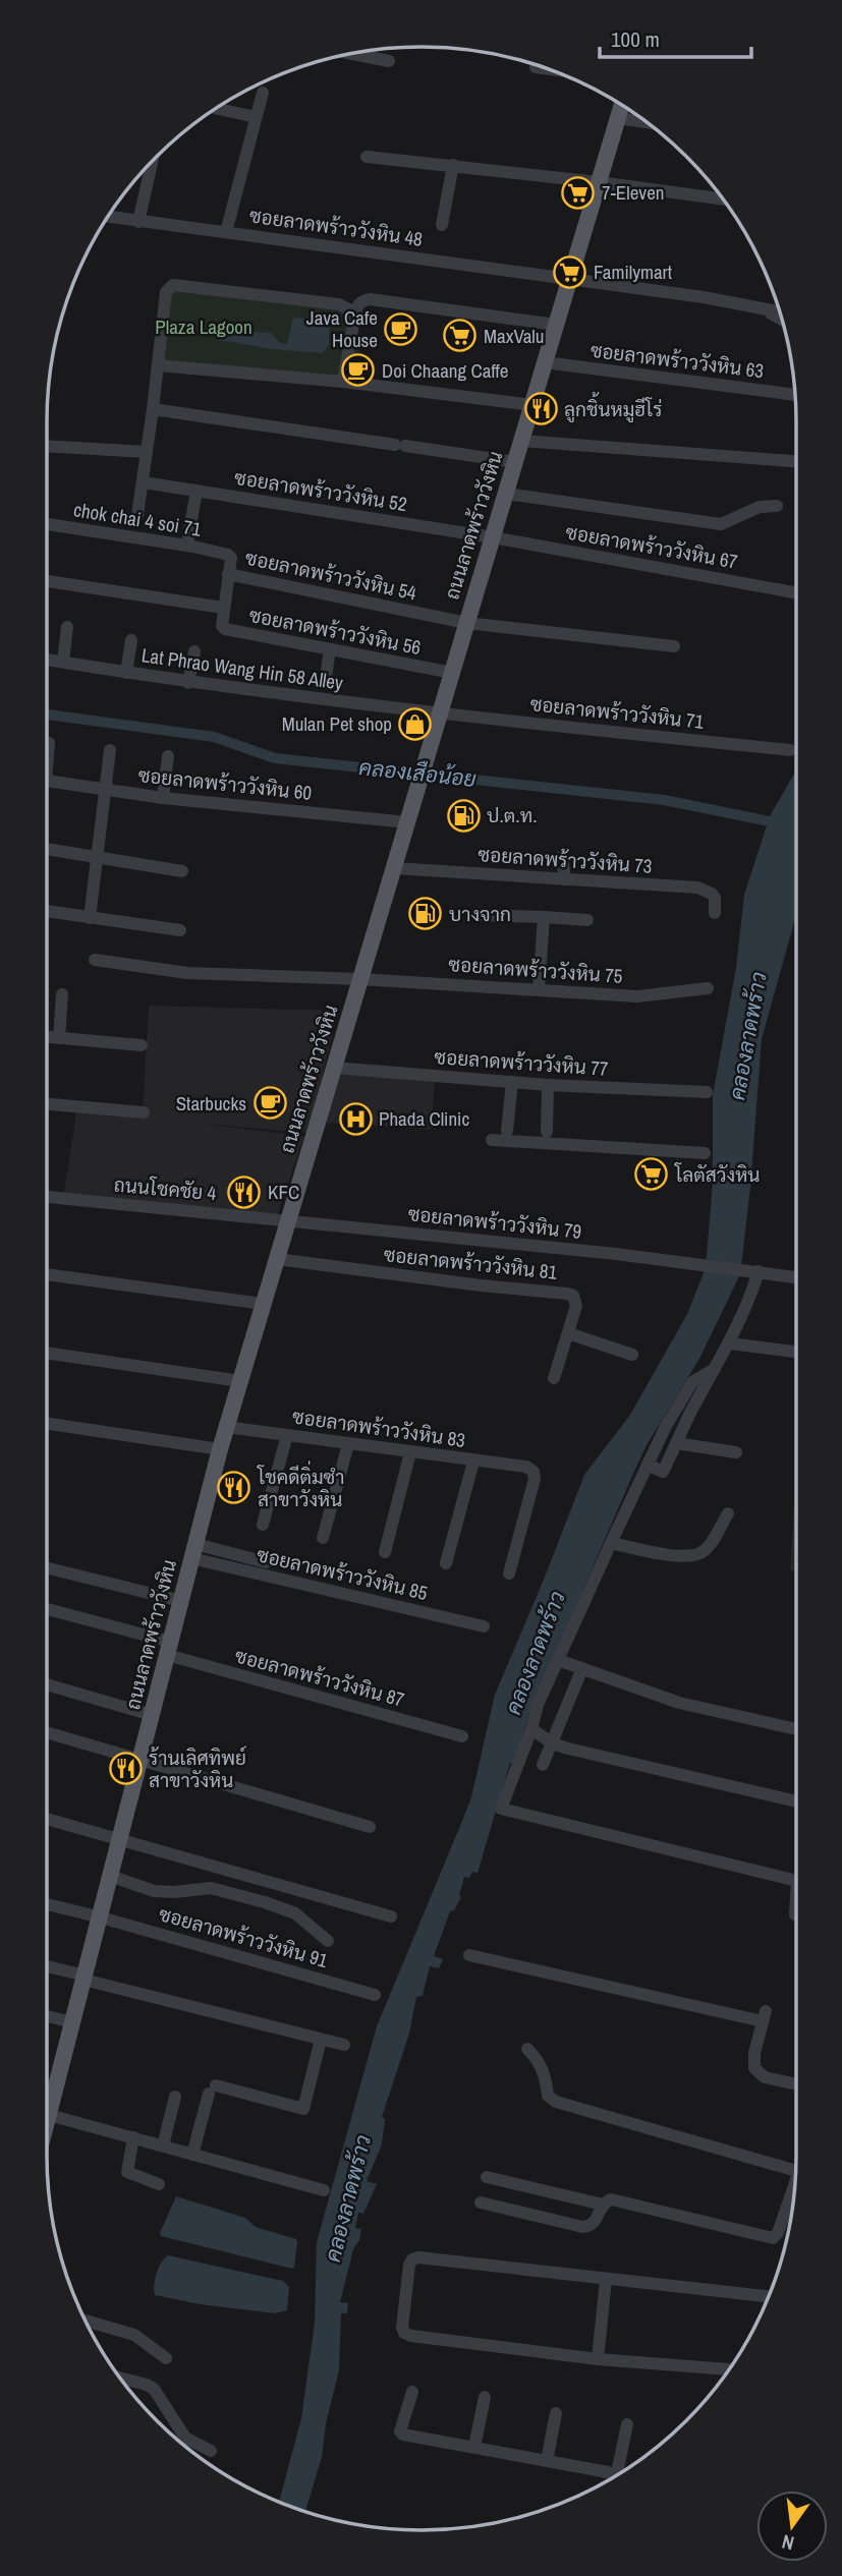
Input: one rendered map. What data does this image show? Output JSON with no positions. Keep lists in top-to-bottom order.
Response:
{
  "streets": {
    "main road": ["ถนนลาดพร้าววังหิน"],
    "street": [
      "ซอยลาดพร้าววังหิน 48",
      "ซอยลาดพร้าววังหิน 63",
      "ซอยลาดพร้าววังหิน 52",
      "chok chai 4 soi 71",
      "ซอยลาดพร้าววังหิน 67",
      "ซอยลาดพร้าววังหิน 54",
      "ซอยลาดพร้าววังหิน 56",
      "Lat Phrao Wang Hin 58 Alley",
      "ซอยลาดพร้าววังหิน 71",
      "ซอยลาดพร้าววังหิน 60",
      "ซอยลาดพร้าววังหิน 73",
      "ซอยลาดพร้าววังหิน 75",
      "ซอยลาดพร้าววังหิน 77",
      "ถนนโชคชัย 4",
      "ซอยลาดพร้าววังหิน 79",
      "ซอยลาดพร้าววังหิน 81",
      "ซอยลาดพร้าววังหิน 83",
      "ซอยลาดพร้าววังหิน 85",
      "ซอยลาดพร้าววังหิน 87",
      "ซอยลาดพร้าววังหิน 91"
    ]
  },
  "crossings": [
    ["ซอยลาดพร้าววังหิน 48", "ถนนลาดพร้าววังหิน"],
    ["ซอยลาดพร้าววังหิน 63", "ถนนลาดพร้าววังหิน"],
    ["ซอยลาดพร้าววังหิน 52", "ถนนลาดพร้าววังหิน"],
    ["ซอยลาดพร้าววังหิน 52", "ซอยลาดพร้าววังหิน 67"],
    ["chok chai 4 soi 71", "ซอยลาดพร้าววังหิน 56"],
    ["ถนนลาดพร้าววังหิน", "ซอยลาดพร้าววังหิน 67"],
    ["ถนนลาดพร้าววังหิน", "ซอยลาดพร้าววังหิน 54"],
    ["ถนนลาดพร้าววังหิน", "ซอยลาดพร้าววังหิน 56"],
    ["ถนนลาดพร้าววังหิน", "Lat Phrao Wang Hin 58 Alley"],
    ["ถนนลาดพร้าววังหิน", "ซอยลาดพร้าววังหิน 71"],
    ["ถนนลาดพร้าววังหิน", "ซอยลาดพร้าววังหิน 60"],
    ["ถนนลาดพร้าววังหิน", "ซอยลาดพร้าววังหิน 73"],
    ["ถนนลาดพร้าววังหิน", "ซอยลาดพร้าววังหิน 75"],
    ["ถนนลาดพร้าววังหิน", "ซอยลาดพร้าววังหิน 77"],
    ["ถนนลาดพร้าววังหิน", "ถนนโชคชัย 4"],
    ["ถนนลาดพร้าววังหิน", "ซอยลาดพร้าววังหิน 79"],
    ["ถนนลาดพร้าววังหิน", "ซอยลาดพร้าววังหิน 81"],
    ["ถนนลาดพร้าววังหิน", "ซอยลาดพร้าววังหิน 83"],
    ["ถนนลาดพร้าววังหิน", "ซอยลาดพร้าววังหิน 85"],
    ["ถนนลาดพร้าววังหิน", "ซอยลาดพร้าววังหิน 87"],
    ["ถนนลาดพร้าววังหิน", "ซอยลาดพร้าววังหิน 91"],
    ["ซอยลาดพร้าววังหิน 54", "ซอยลาดพร้าววังหิน 56"],
    ["Lat Phrao Wang Hin 58 Alley", "ซอยลาดพร้าววังหิน 71"],
    ["ถนนโชคชัย 4", "ซอยลาดพร้าววังหิน 79"]
  ],
  "water": ["คลองเสือน้อย", "คลองลาดพร้าว"],
  "parks": ["Plaza Lagoon"],
  "places": {
    "supermarket": [
      "7-Eleven",
      "Familymart",
      "MaxValu",
      "โลตัสวังหิน"
    ],
    "cafe": ["Java Cafe House", "Doi Chaang Caffe", "Starbucks"],
    "restaurant": [
      "ลูกชิ้นหมูฮีโร่",
      "KFC",
      "โชคดีติ่มซำ สาขาวังหิน",
      "ร้านเลิศทิพย์ สาขาวังหิน"
    ],
    "shop": ["Mulan Pet shop"],
    "fuel station": ["ป.ต.ท.", "บางจาก"],
    "hospital": ["Phada Clinic"]
  },
  "scale_bar": "100 m",
  "north": "bottom"
}
